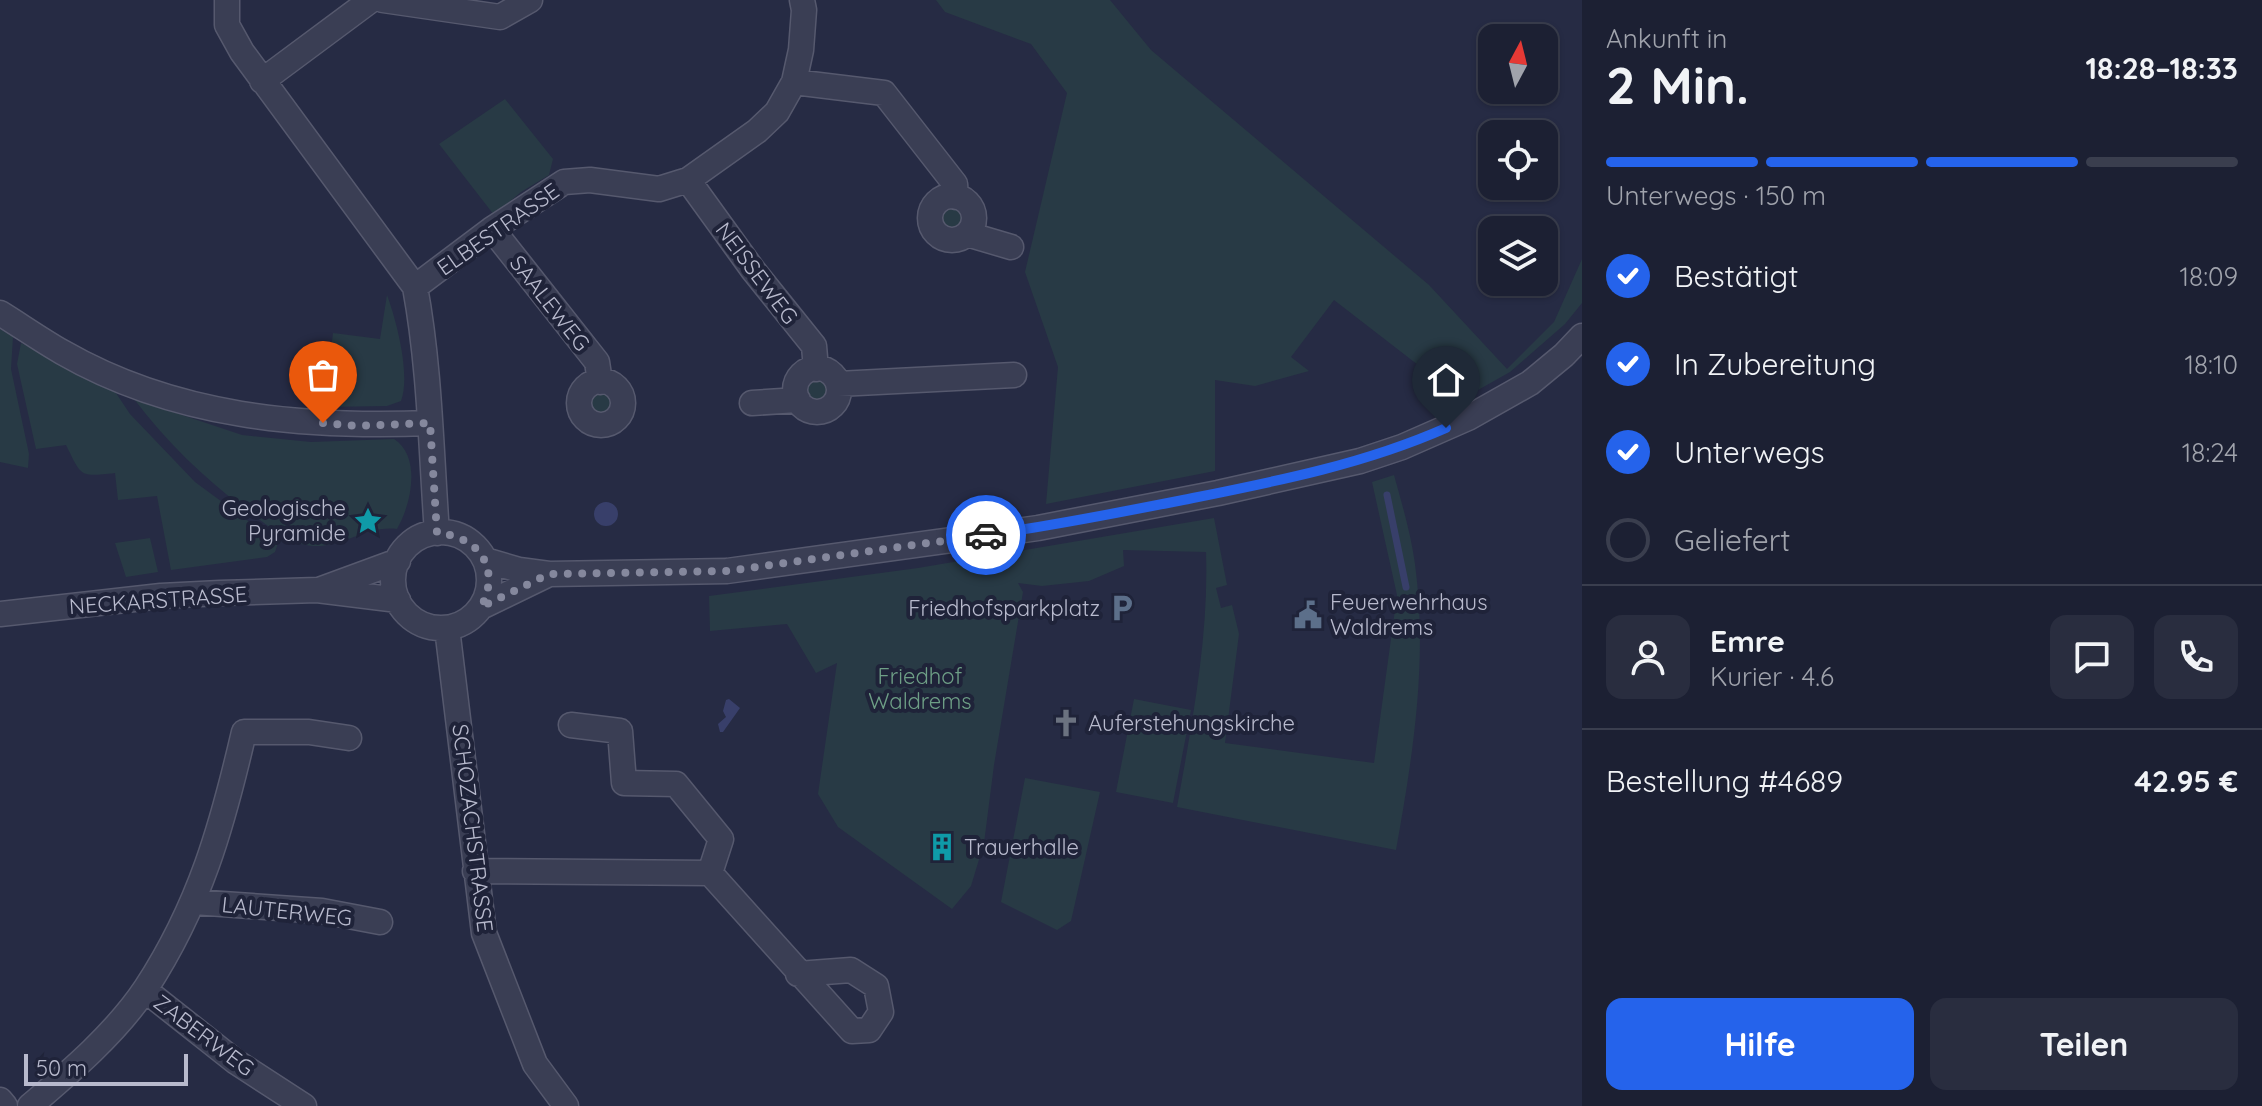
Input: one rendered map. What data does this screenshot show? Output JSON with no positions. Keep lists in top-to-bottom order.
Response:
{
  "streets": {
    "street": [
      "ELBESTRASSE",
      "NEISSEWEG",
      "SAALEWEG",
      "NECKARSTRASSE",
      "SCHOZACHSTRASSE",
      "LAUTERWEG",
      "ZABERWEG"
    ]
  },
  "crossings": [
    ["ELBESTRASSE", "NEISSEWEG"],
    ["ELBESTRASSE", "SAALEWEG"],
    ["ELBESTRASSE", "NECKARSTRASSE"],
    ["ELBESTRASSE", "SCHOZACHSTRASSE"],
    ["NECKARSTRASSE", "SCHOZACHSTRASSE"]
  ],
  "parks": ["Friedhof Waldrems"],
  "places": {
    "place": ["Geologische Pyramide"],
    "parking": ["Friedhofsparkplatz"],
    "public building": ["Feuerwehrhaus Waldrems"],
    "church": ["Auferstehungskirche"],
    "building": ["Trauerhalle"]
  },
  "scale_bar": "50 m",
  "north": "top",
  "page": {
    "heading": ["2 Min.", "Ankunft in", "18:28–18:33"],
    "panel": [
      "Emre",
      "Kurier · 4.6",
      "Bestellung #4689",
      "42.95 €"
    ],
    "bar": "Unterwegs · 150 m",
    "list": [
      ["Bestätigt", "18:09"],
      ["In Zubereitung", "18:10"],
      ["Unterwegs", "18:24"],
      "Geliefert"
    ],
    "buttons": ["Hilfe", "Teilen"],
    "scale": "50 m"
  }
}
